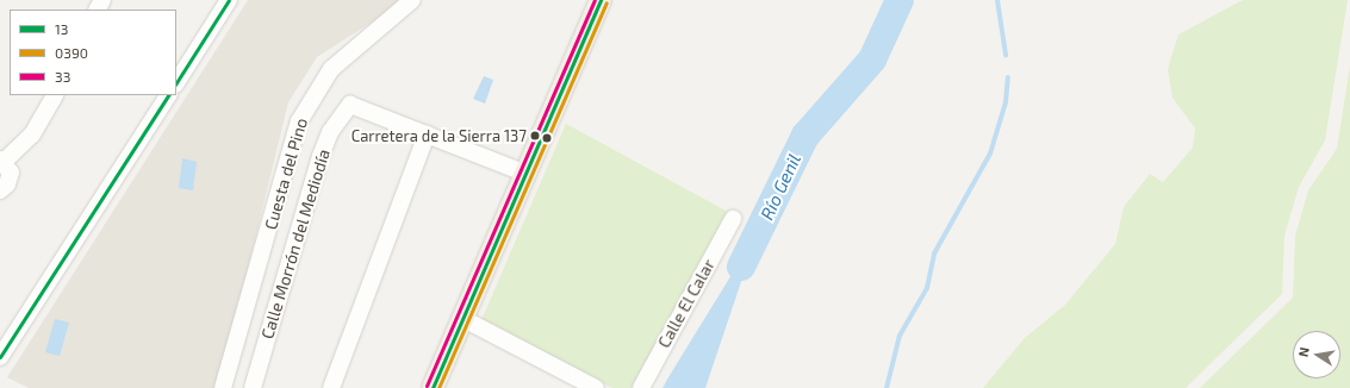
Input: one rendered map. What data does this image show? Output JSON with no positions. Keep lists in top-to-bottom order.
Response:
{
  "streets": {
    "street": ["Cuesta del Pino", "Calle Morrón del Mediodía", "Calle El Calar"]
  },
  "water": ["Río Genil"],
  "places": ["Carretera de la Sierra 137"],
  "lines": ["transit line 13", "transit line 33", "transit line 0390"],
  "legend": ["13", "0390", "33"],
  "north": "left"
}
